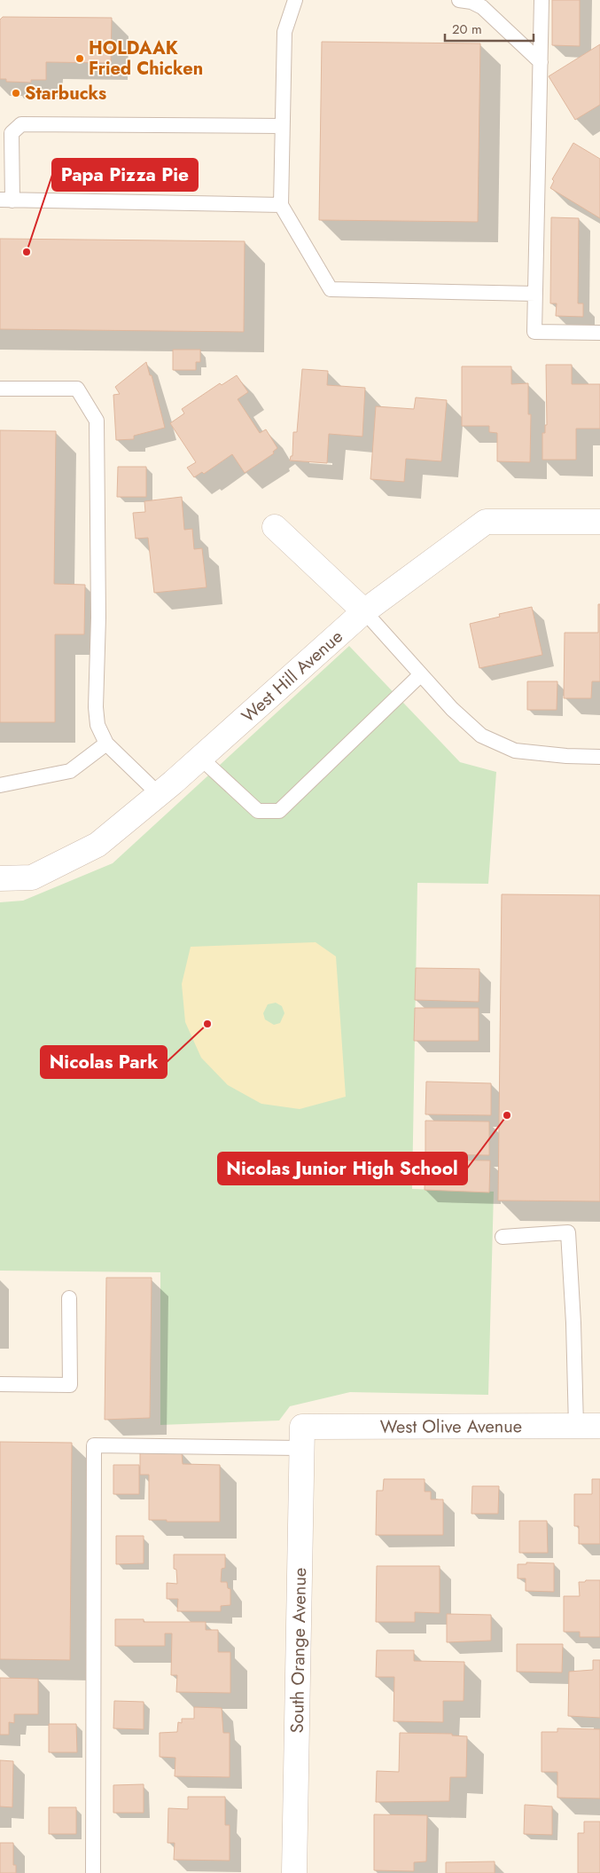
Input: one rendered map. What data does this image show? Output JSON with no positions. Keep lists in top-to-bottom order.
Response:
{
  "streets": {
    "street": ["West Hill Avenue", "West Olive Avenue", "South Orange Avenue"]
  },
  "crossings": [
    ["West Olive Avenue", "South Orange Avenue"]
  ],
  "places": [
    "HOLDAAK Fried Chicken",
    "Starbucks",
    "Papa Pizza Pie",
    "Nicolas Park",
    "Nicolas Junior High School"
  ],
  "scale_bar": "20 m"
}
